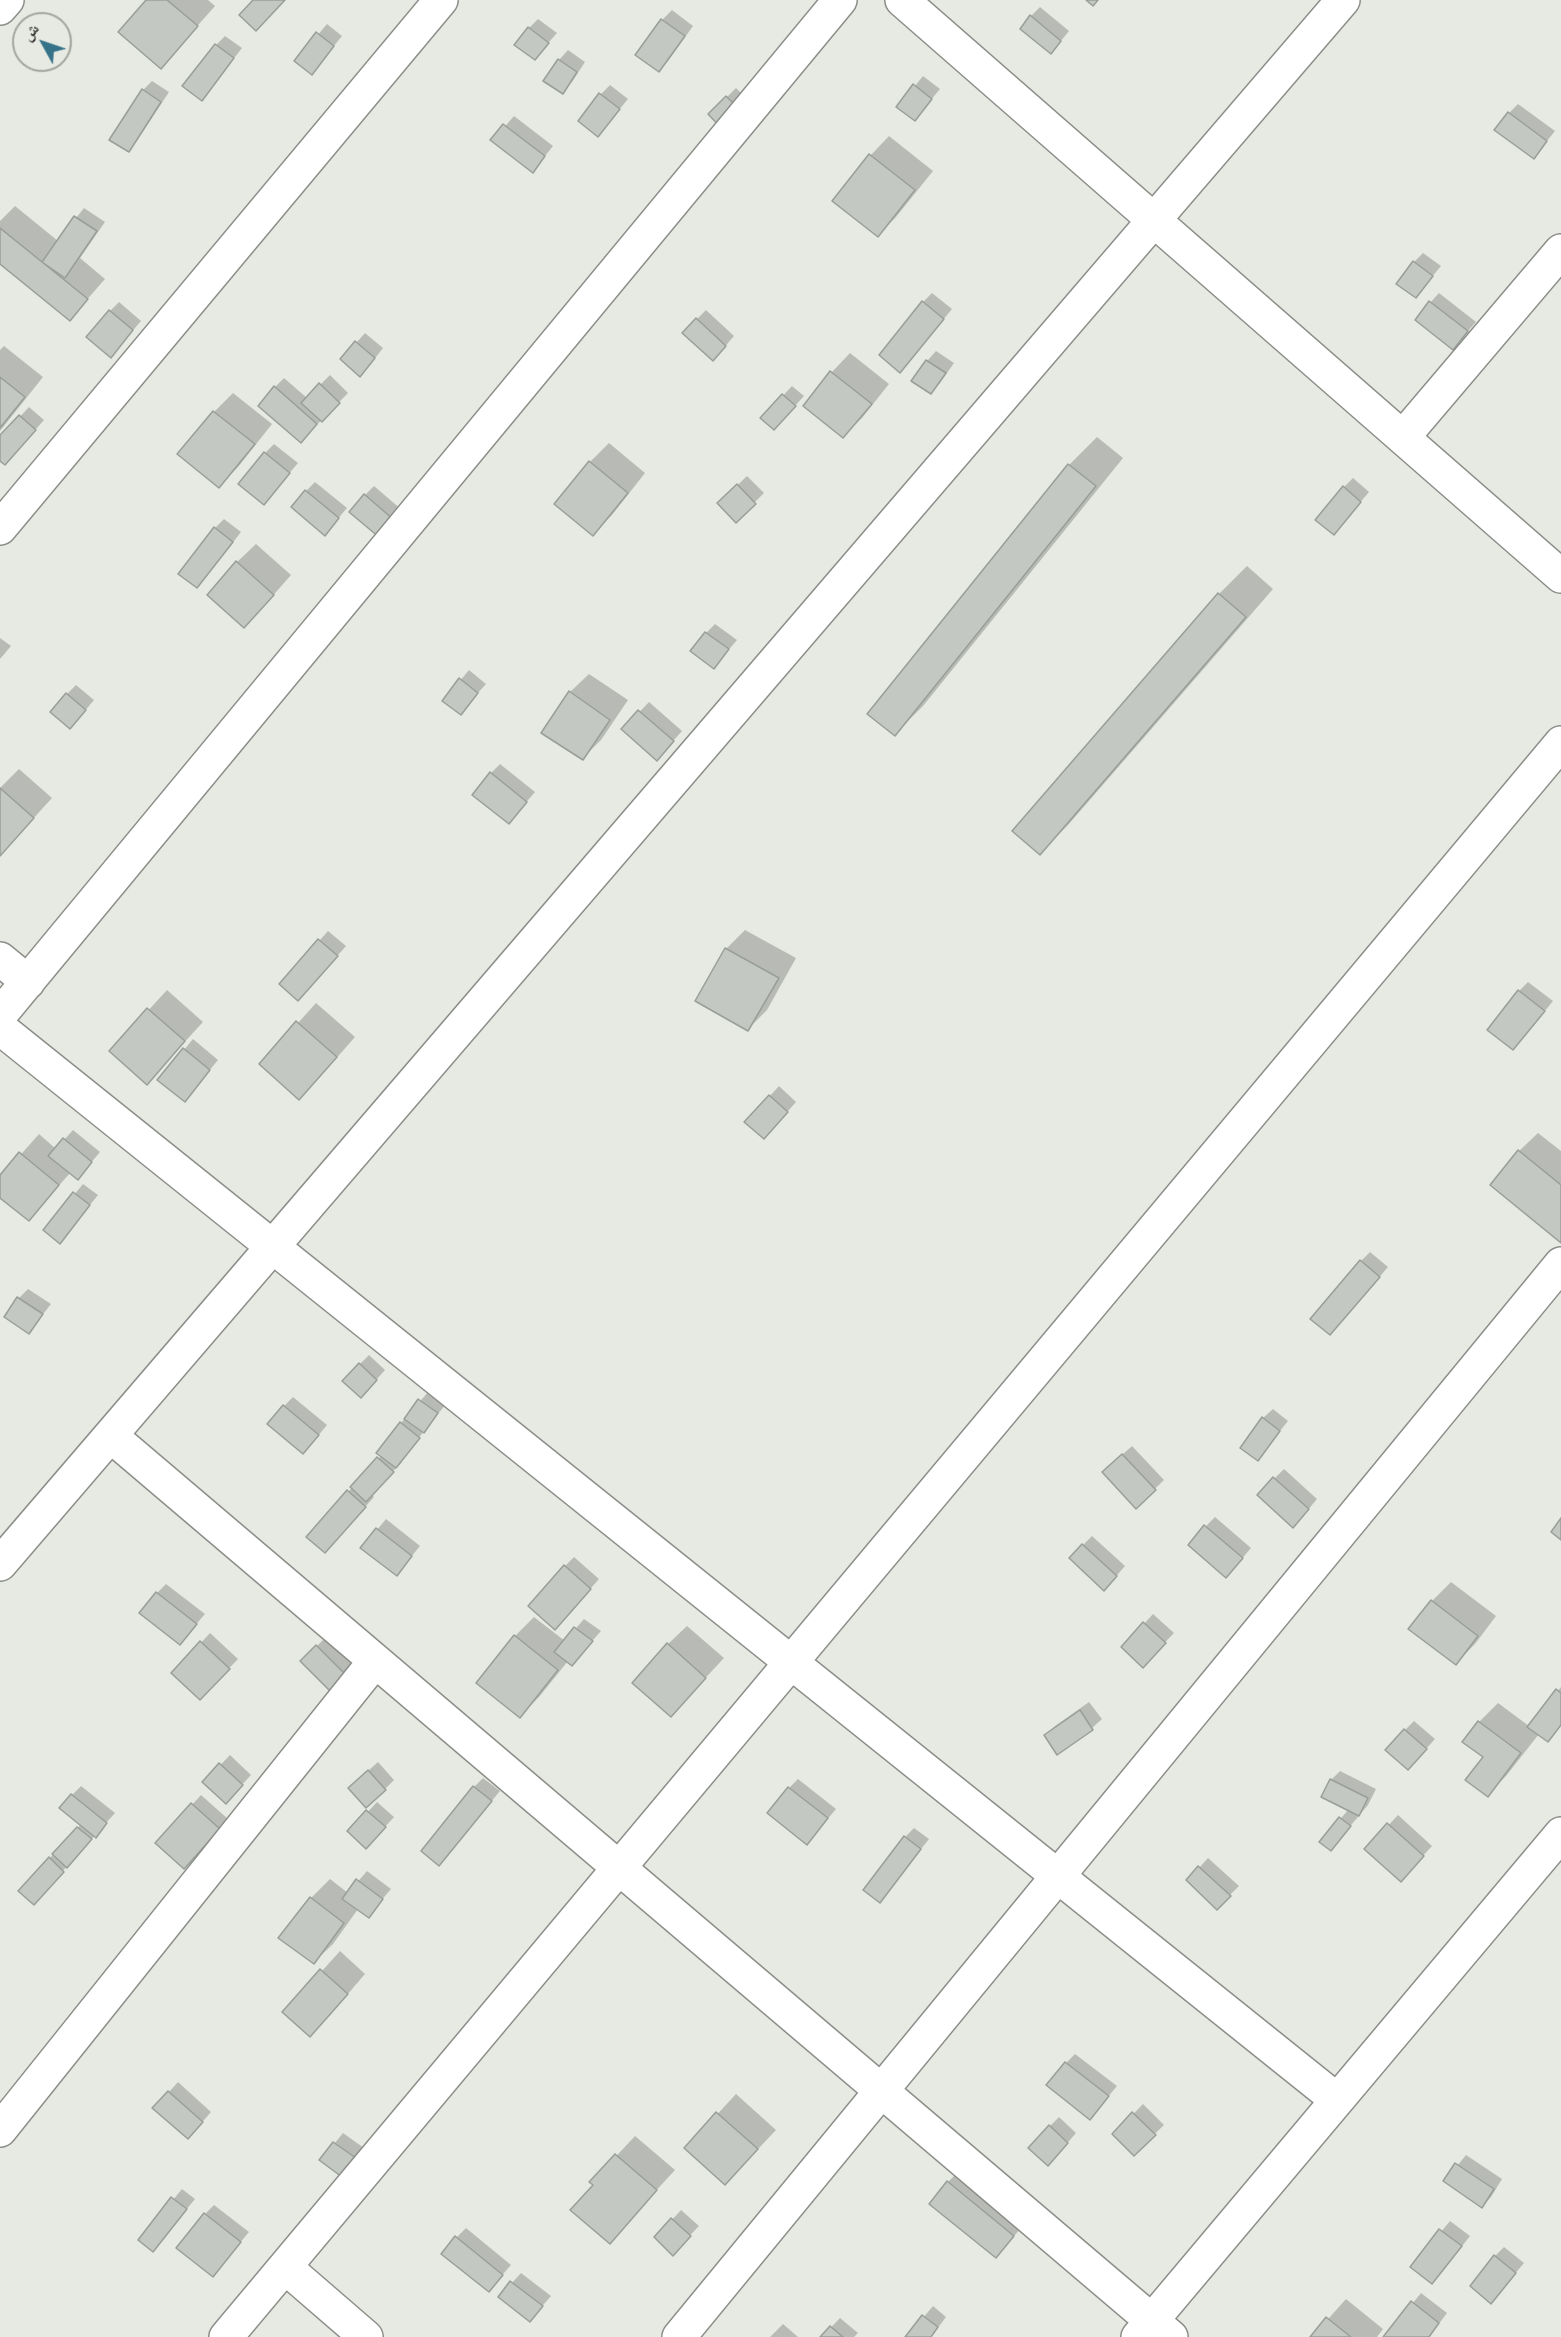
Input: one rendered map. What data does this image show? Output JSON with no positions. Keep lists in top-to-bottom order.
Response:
{
  "north": "top left"
}
